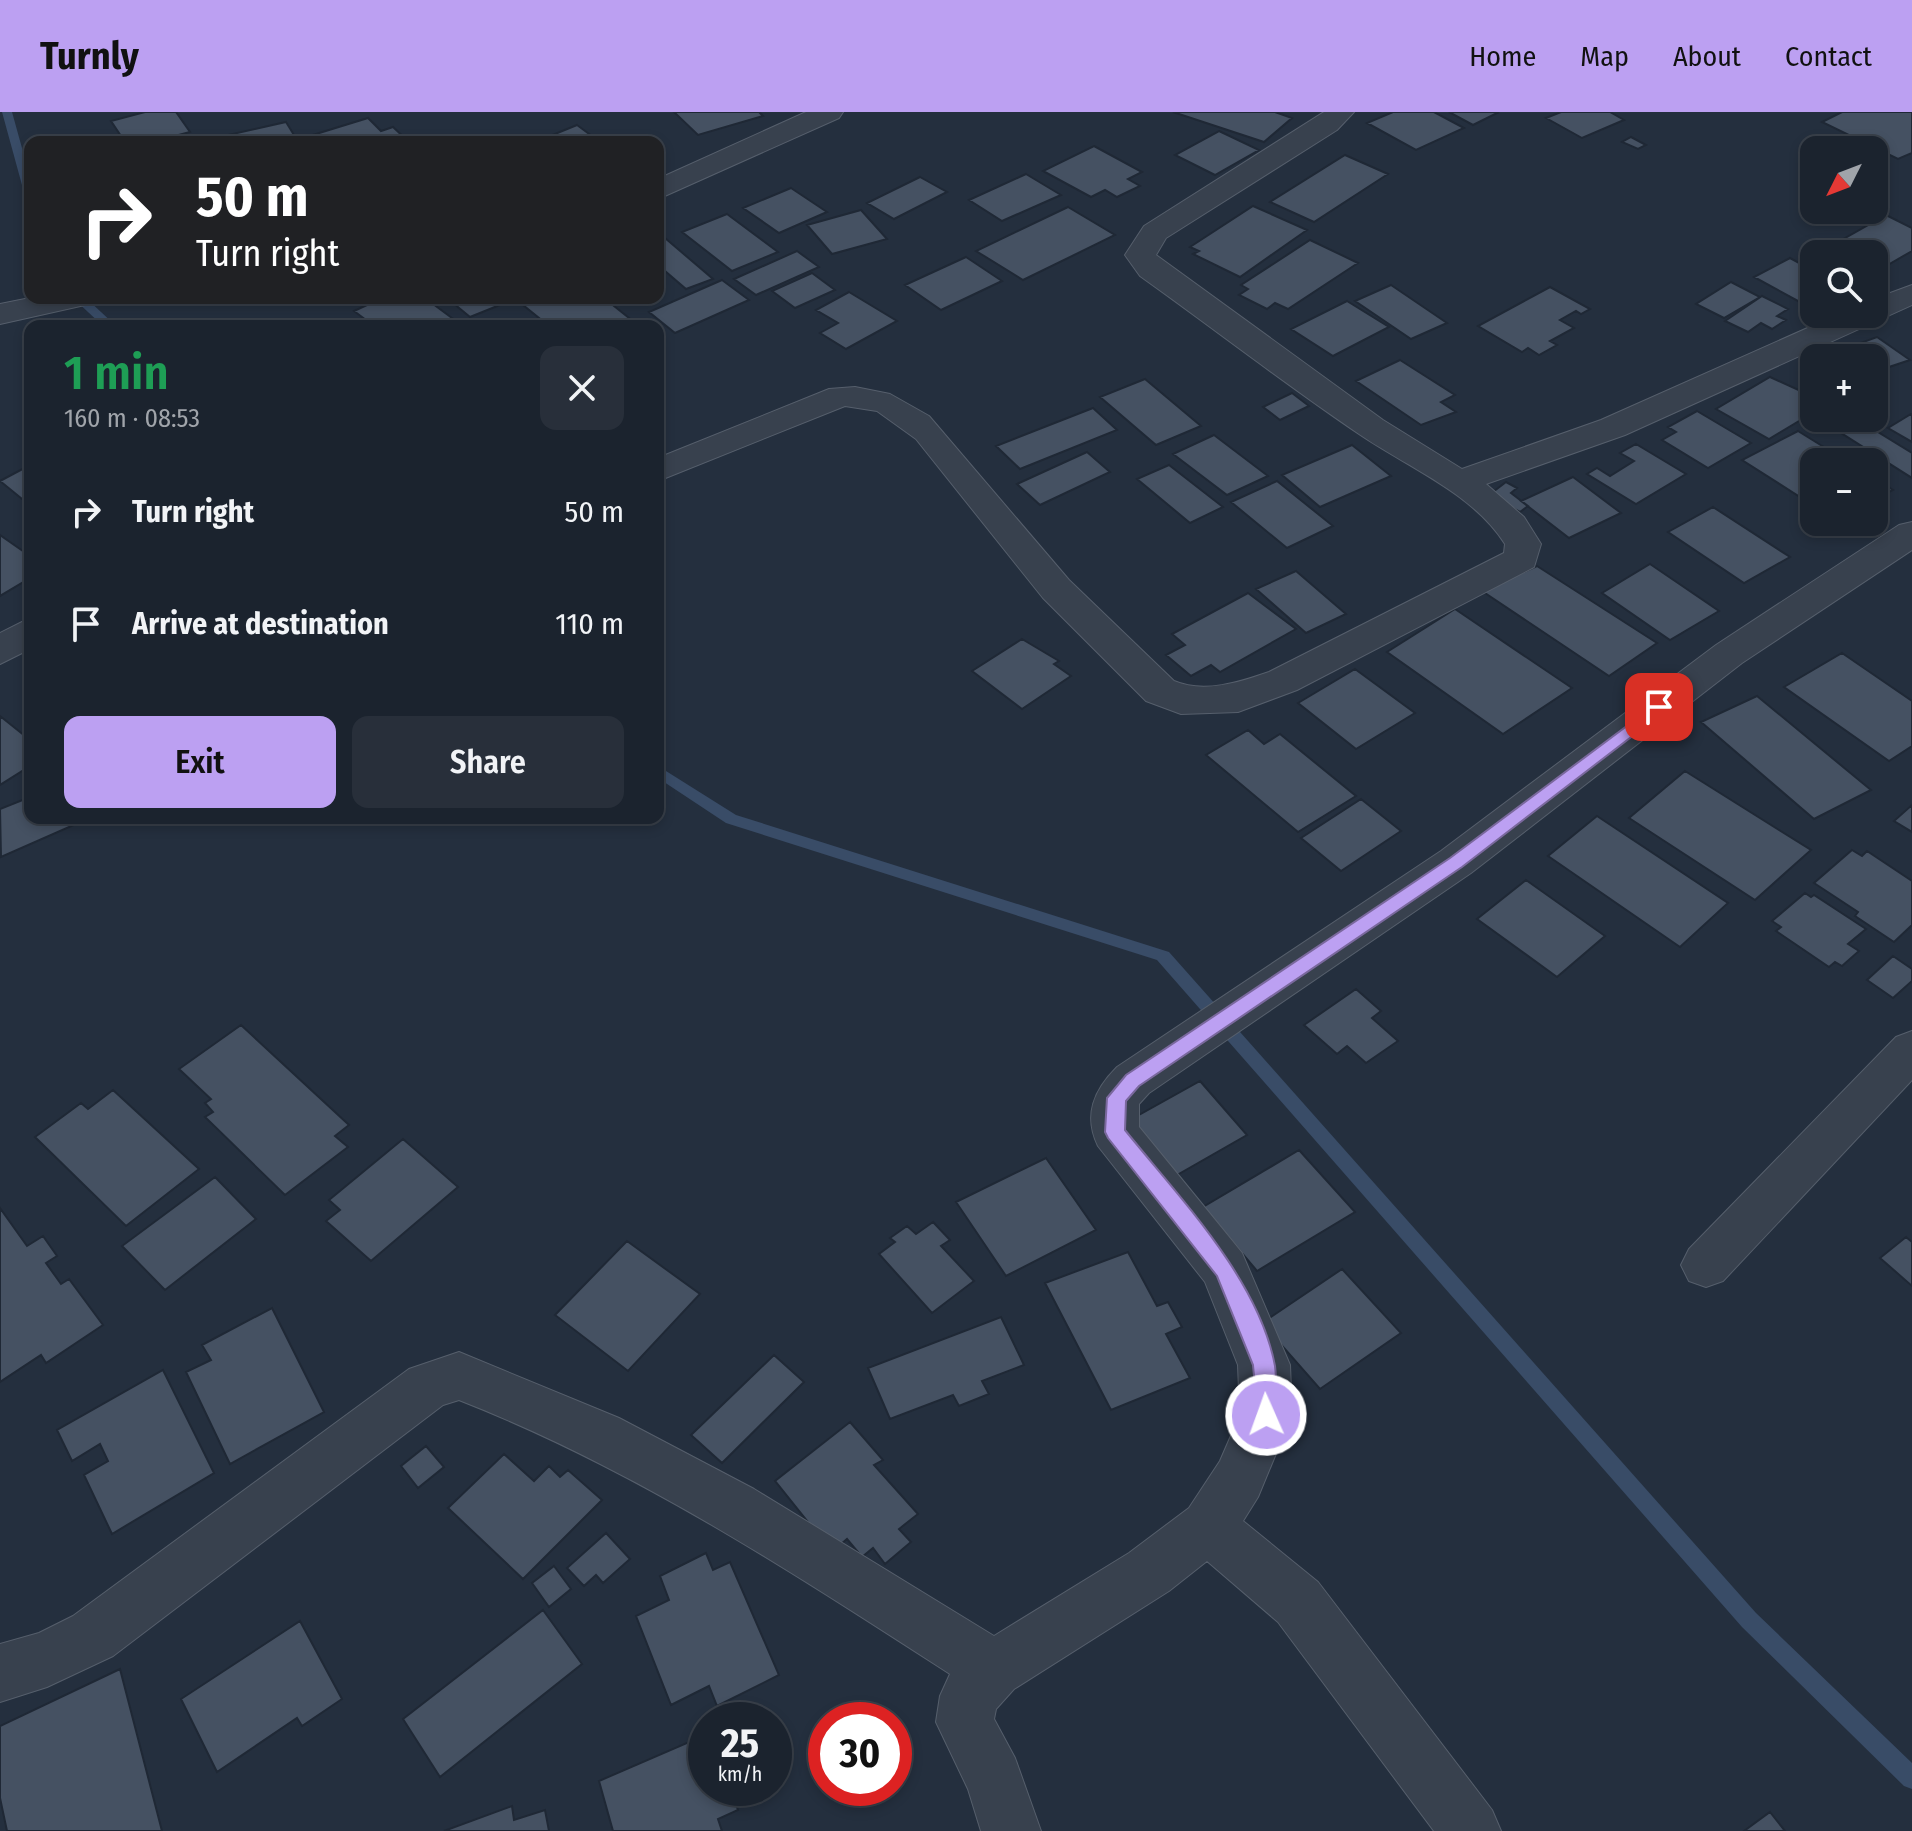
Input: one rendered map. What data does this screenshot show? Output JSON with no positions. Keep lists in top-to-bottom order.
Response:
{
  "north": "bottom left",
  "page": {
    "header": "Turnly",
    "nav": [
      "Home",
      "Map",
      "About",
      "Contact"
    ],
    "map_buttons": ["+", "−"],
    "turn": ["50 m", "Turn right"],
    "heading": ["1 min", "160 m · 08:53"],
    "list": [
      {
        "name": "Turn right",
        "value": "50 m"
      },
      {
        "name": "Arrive at destination",
        "value": "110 m"
      }
    ],
    "buttons": ["Exit", "Share"],
    "speed": "25 km/h",
    "limit": "30"
  }
}
